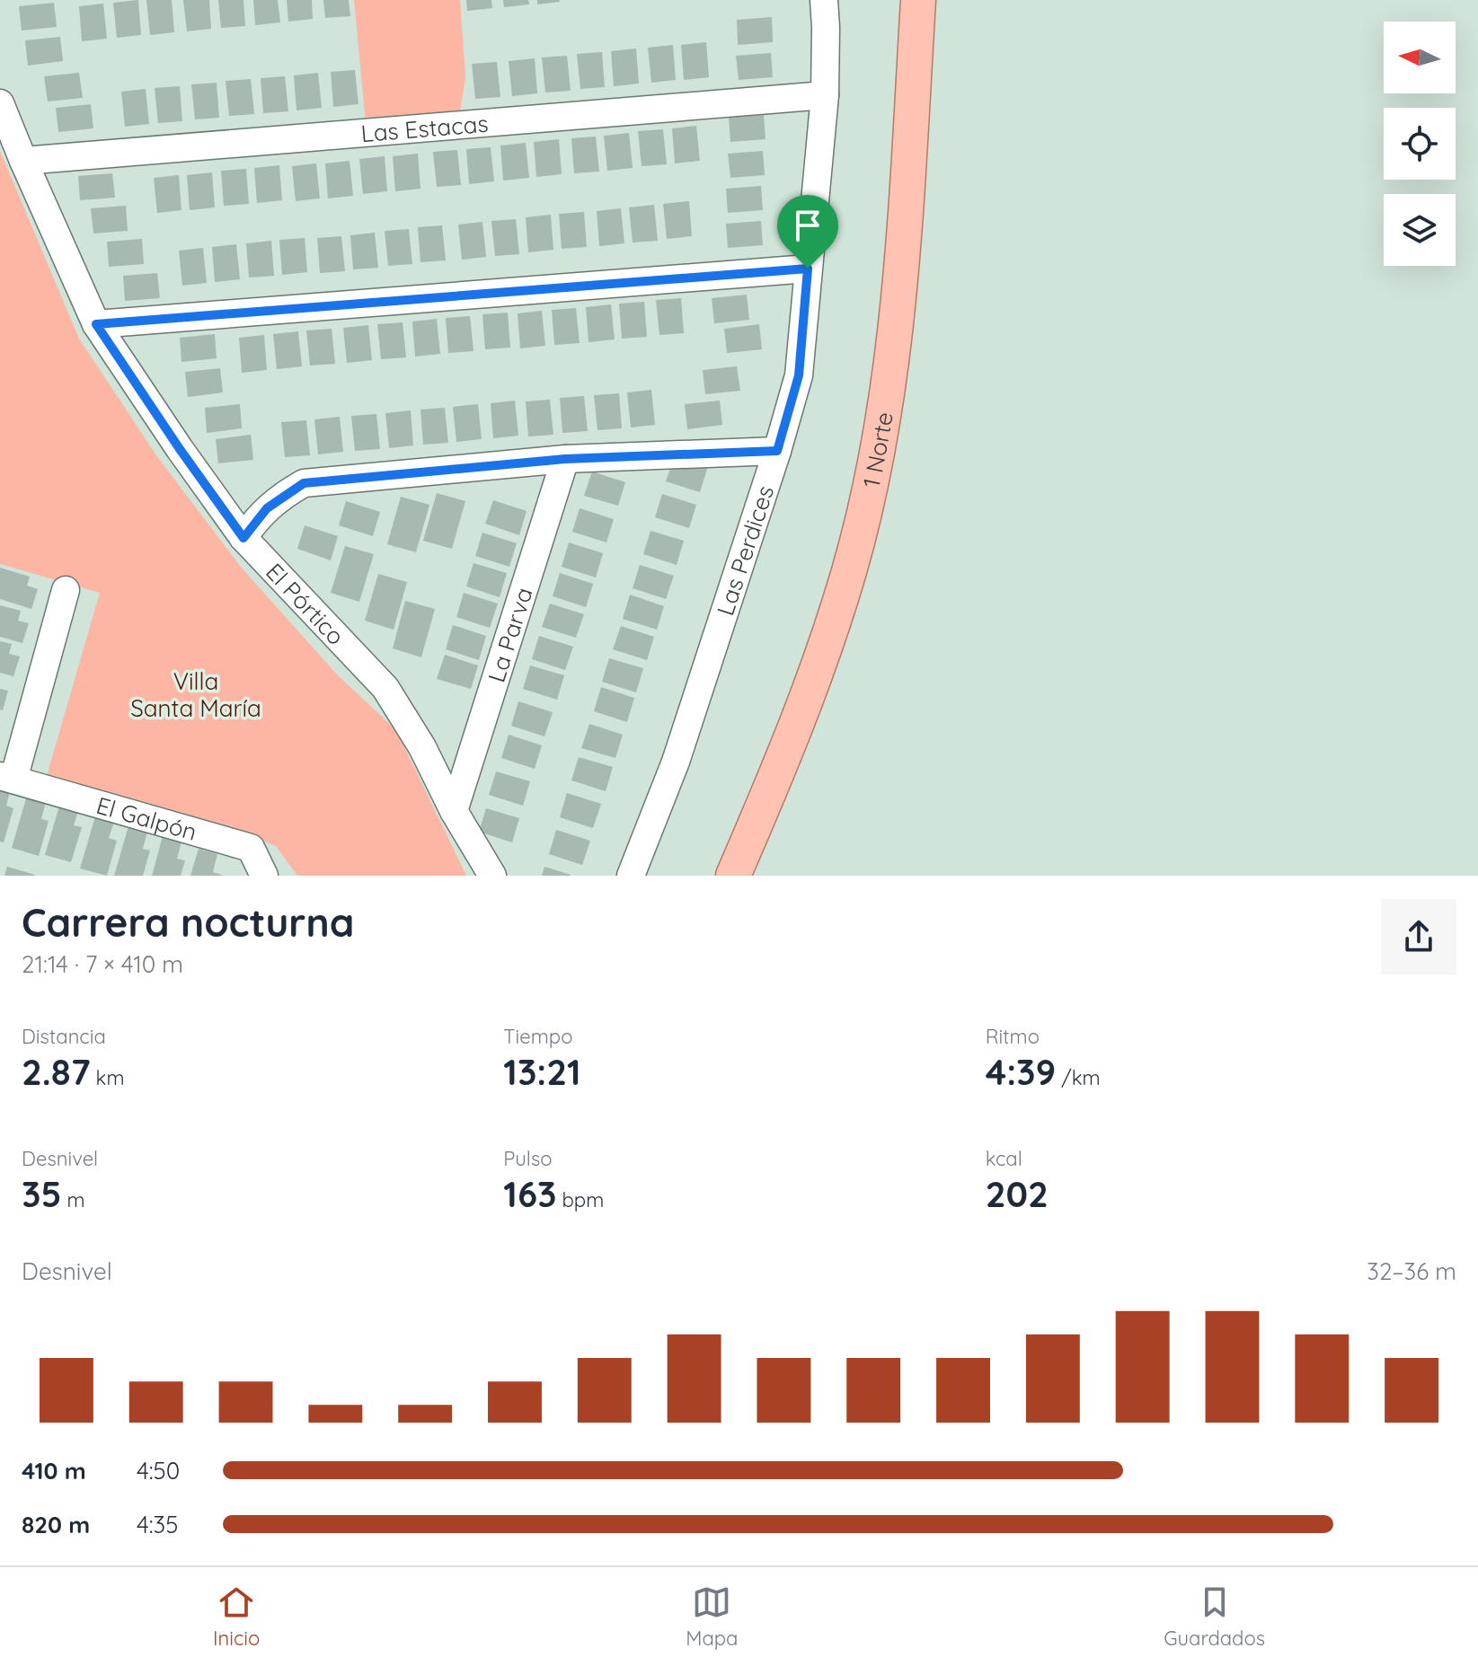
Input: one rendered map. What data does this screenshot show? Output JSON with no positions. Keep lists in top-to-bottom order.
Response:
{
  "streets": {
    "main road": ["1 Norte"],
    "street": [
      "Las Estacas",
      "Las Perdices",
      "El Pórtico",
      "La Parva",
      "El Galpón"
    ]
  },
  "crossings": [
    ["Las Estacas", "Las Perdices"],
    ["Las Estacas", "El Pórtico"],
    ["El Pórtico", "La Parva"]
  ],
  "parks": ["Villa Santa María"],
  "north": "left",
  "page": {
    "heading": ["Carrera nocturna", "21:14 · 7 × 410 m"],
    "stats": [
      ["Distancia", "2.87 km"],
      ["Tiempo", "13:21"],
      ["Ritmo", "4:39 /km"],
      ["Desnivel", "35 m"],
      ["Pulso", "163 bpm"],
      ["kcal", "202"]
    ],
    "chart": ["Desnivel", "32–36 m"],
    "list": [
      {
        "name": "410 m",
        "note": "4:50"
      },
      {
        "name": "820 m",
        "note": "4:35"
      }
    ],
    "tabs": ["Inicio", "Mapa", "Guardados"]
  }
}
